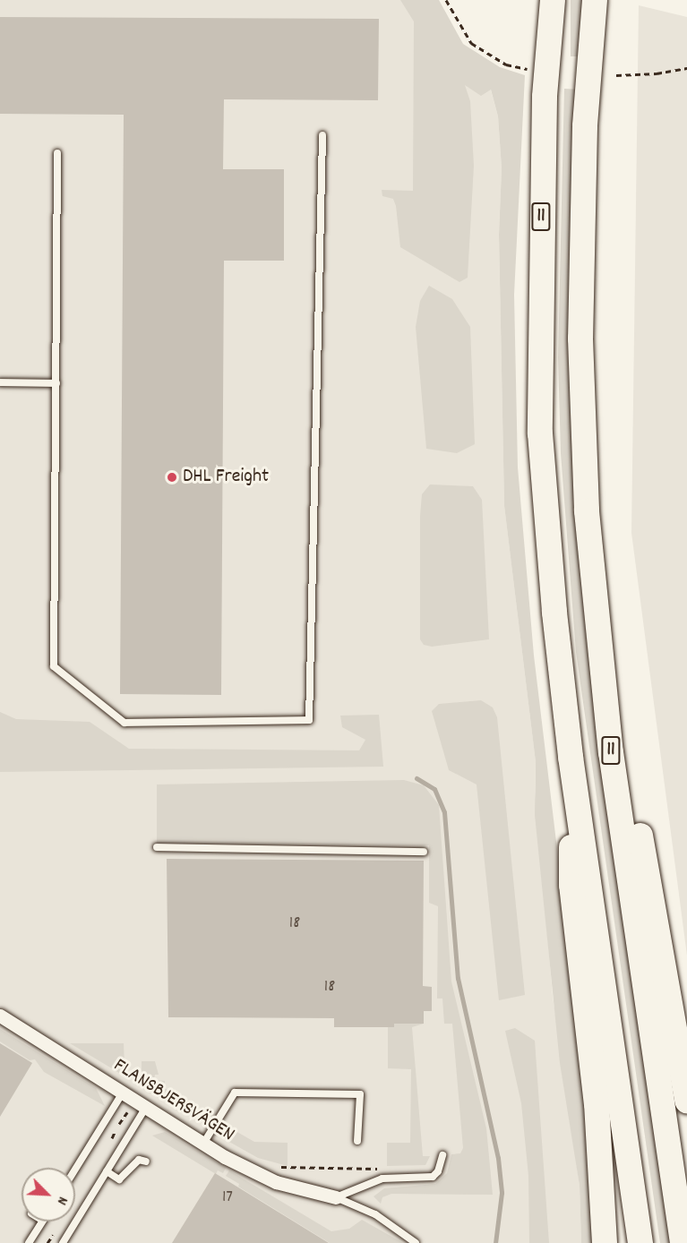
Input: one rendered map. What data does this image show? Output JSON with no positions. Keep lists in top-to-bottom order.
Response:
{
  "streets": {
    "highway": ["11"],
    "street": ["FLANSBJERSVÄGEN"]
  },
  "places": ["DHL Freight"],
  "house_numbers": ["18", "18", "17"],
  "north": "bottom right"
}
